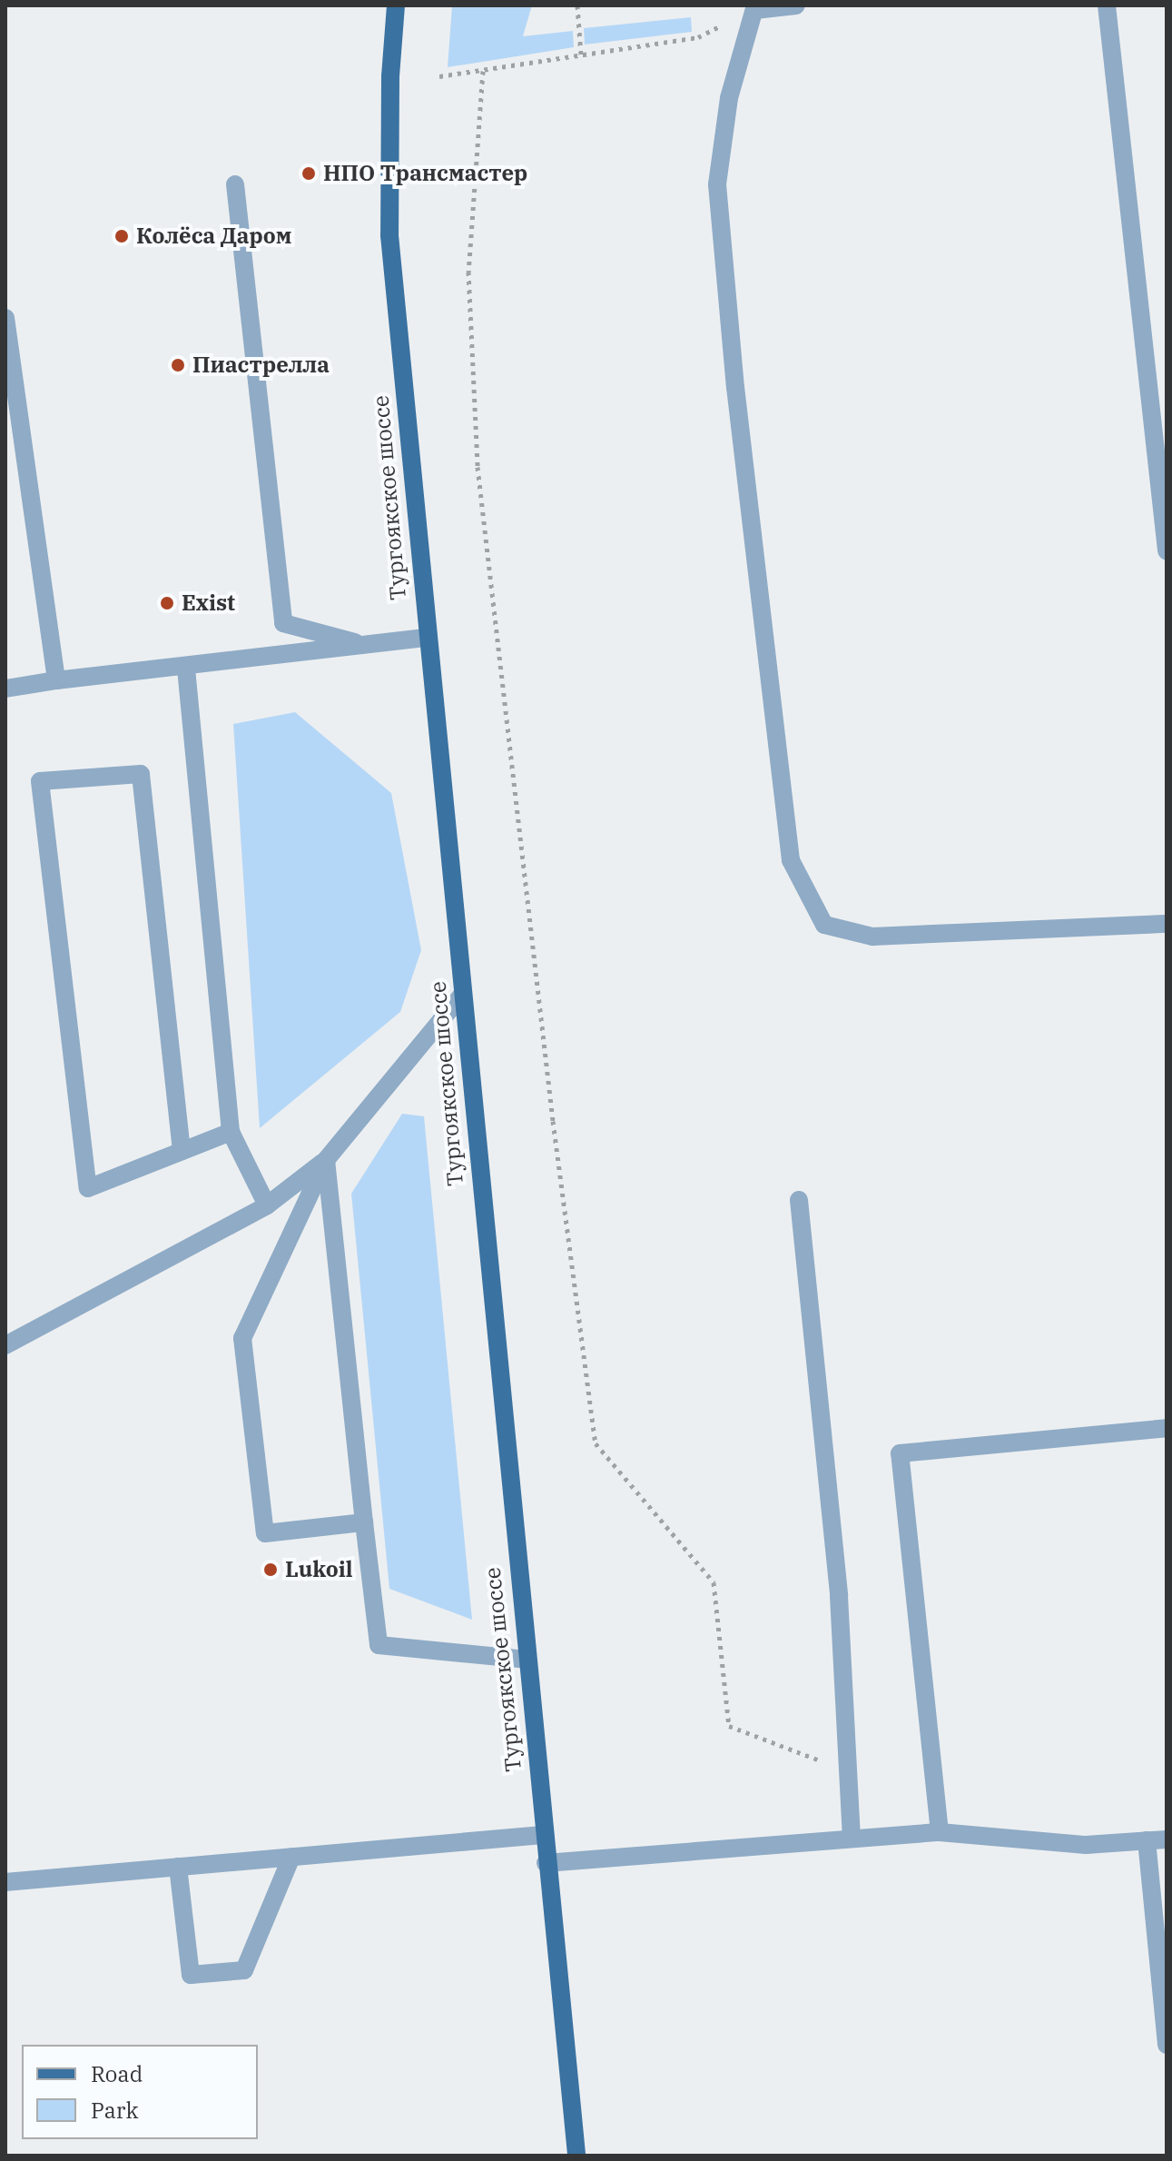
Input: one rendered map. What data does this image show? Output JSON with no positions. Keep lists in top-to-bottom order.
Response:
{
  "streets": {
    "main road": ["Тургоякское шоссе"]
  },
  "places": [
    "НПО Трансмастер",
    "Колёса Даром",
    "Пиастрелла",
    "Exist",
    "Lukoil"
  ],
  "legend": ["Road", "Park"]
}
